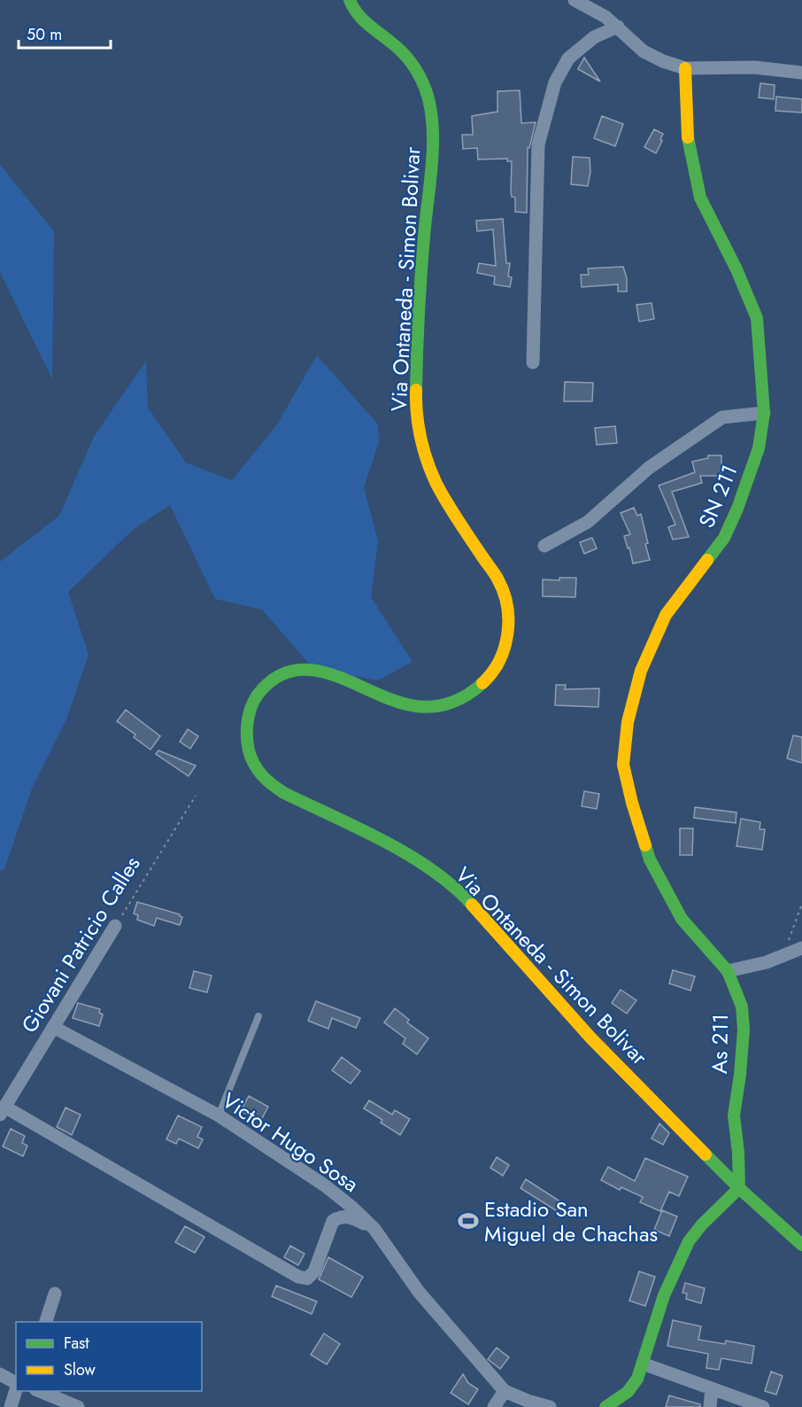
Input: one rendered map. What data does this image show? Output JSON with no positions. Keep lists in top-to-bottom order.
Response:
{
  "streets": {
    "street": [
      "Via Ontaneda - Simon Bolivar",
      "SN 211",
      "Giovani Patricio Calles",
      "As 211",
      "Victor Hugo Sosa"
    ]
  },
  "crossings": [
    ["Via Ontaneda - Simon Bolivar", "As 211"],
    ["SN 211", "As 211"],
    ["Giovani Patricio Calles", "Victor Hugo Sosa"]
  ],
  "places": {
    "sports": ["Estadio San Miguel de Chachas"]
  },
  "legend": ["Fast", "Slow"],
  "scale_bar": "50 m"
}
